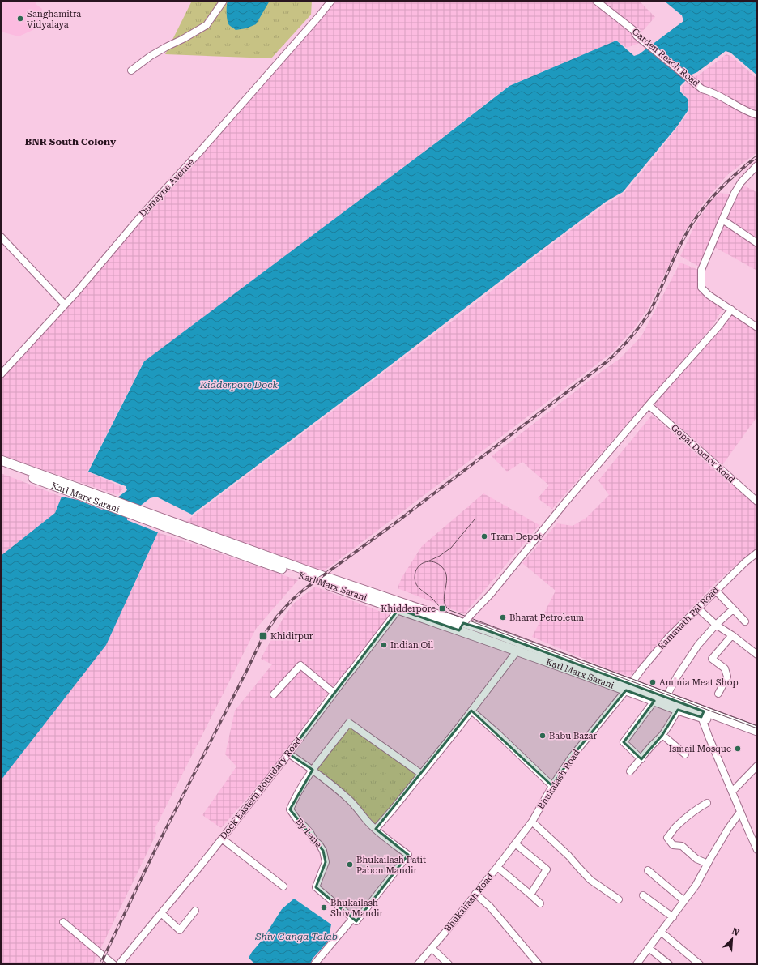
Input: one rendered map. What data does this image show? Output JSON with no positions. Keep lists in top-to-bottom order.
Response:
{
  "streets": {
    "main road": ["Karl Marx Sarani"],
    "street": [
      "Garden Reach Road",
      "Dumayne Avenue",
      "Gopal Doctor Road",
      "Ramanath Pal Road",
      "Bhukalash Road",
      "Dock Eastern Boundary Road",
      "By Lane",
      "Bhukaliash Road"
    ]
  },
  "crossings": [
    ["Karl Marx Sarani", "Ramanath Pal Road"],
    ["Karl Marx Sarani", "Bhukalash Road"],
    ["Karl Marx Sarani", "Dock Eastern Boundary Road"],
    ["Ramanath Pal Road", "Bhukalash Road"],
    ["Bhukalash Road", "Bhukaliash Road"]
  ],
  "districts": ["BNR South Colony"],
  "water": ["Kidderpore Dock", "Shiv Ganga Talab"],
  "places": {
    "other": [
      "Sanghamitra Vidyalaya",
      "Tram Depot",
      "Bharat Petroleum",
      "Indian Oil",
      "Aminia Meat Shop",
      "Babu Bazar",
      "Ismail Mosque",
      "Bhukailash Patit Pabon Mandir",
      "Bhukailash Shiv Mandir"
    ],
    "transit": ["Khidderpore", "Khidirpur"]
  },
  "north": "top right"
}
